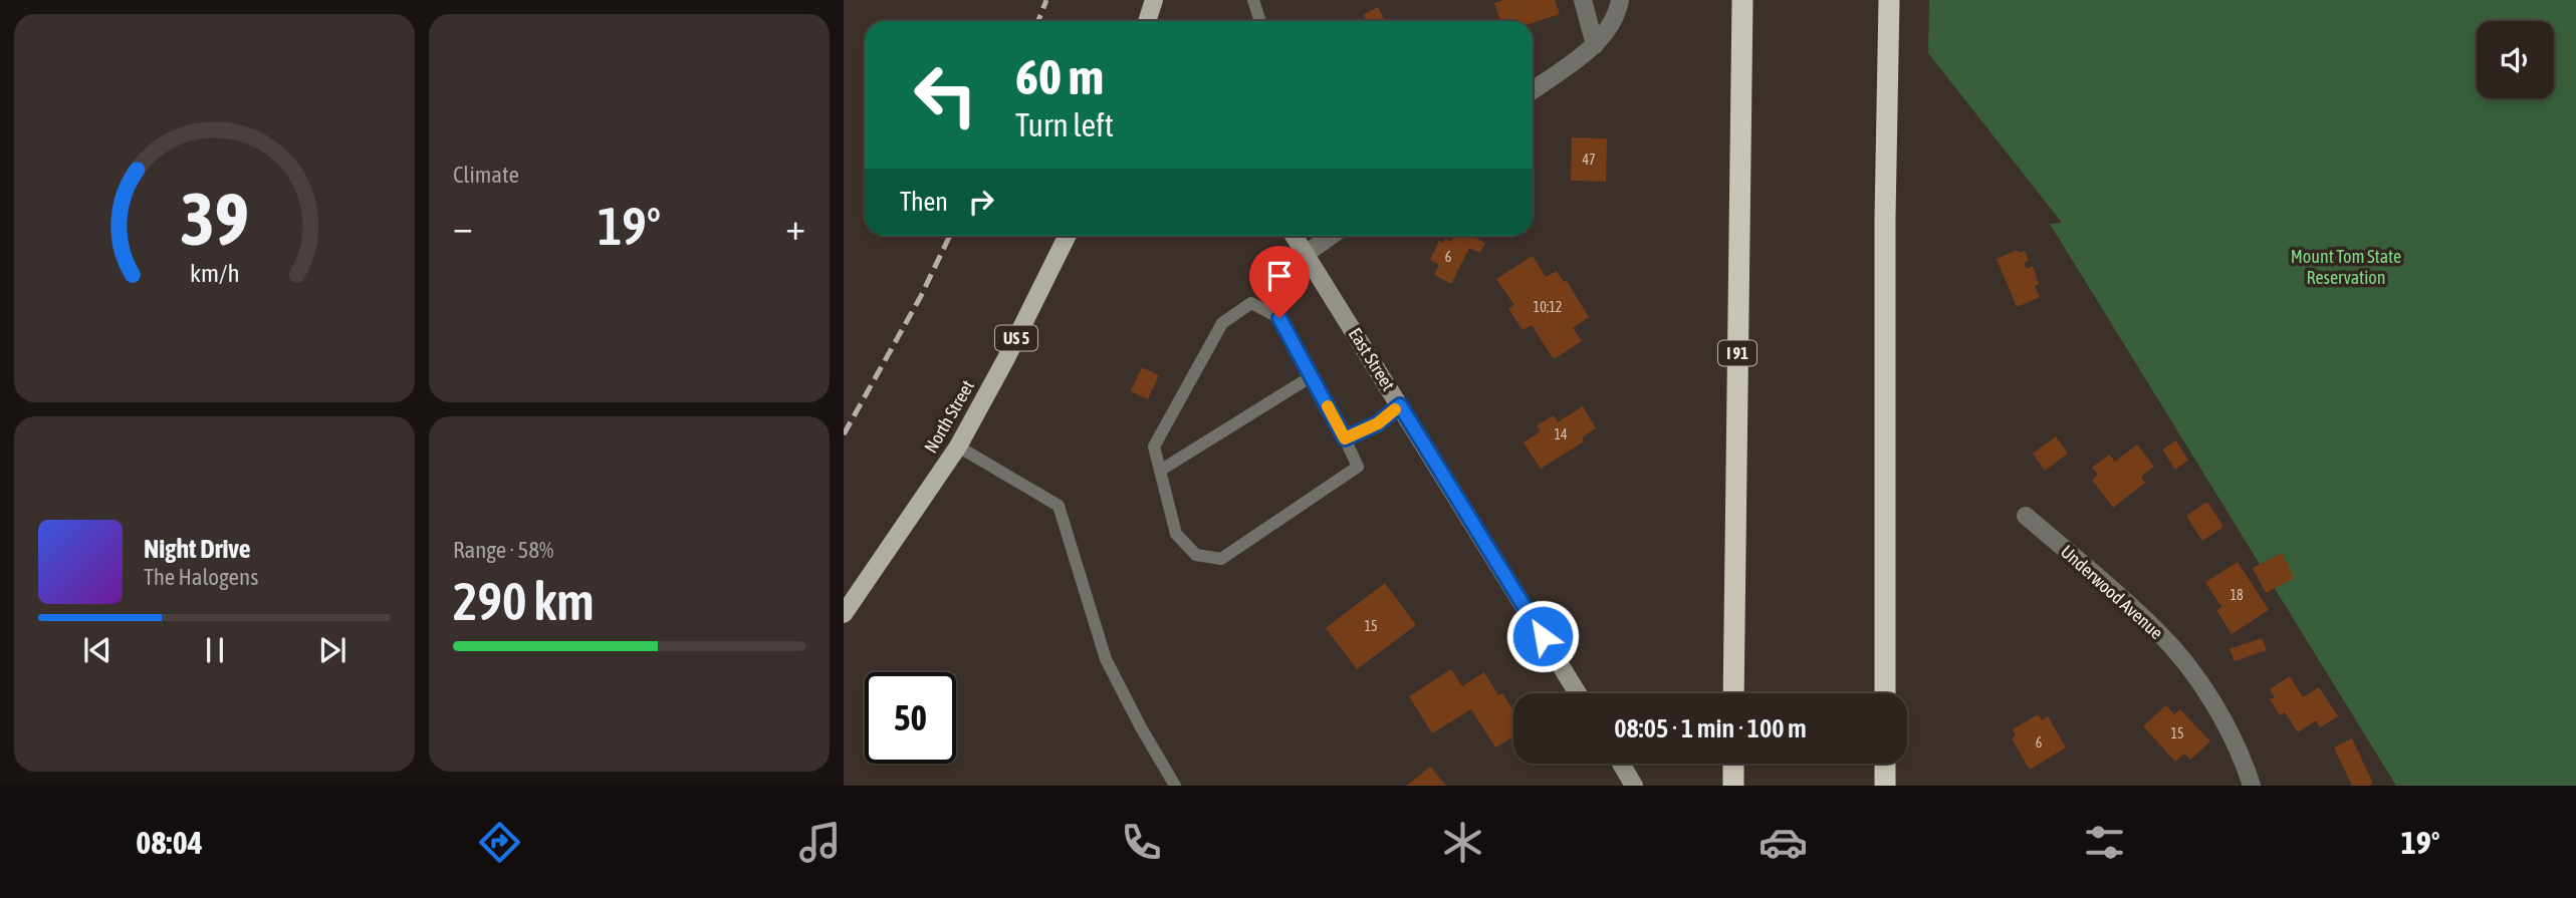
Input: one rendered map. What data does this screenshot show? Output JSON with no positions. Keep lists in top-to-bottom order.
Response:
{
  "streets": {
    "highway": ["I 91"],
    "main road": ["US 5", "East Street", "North Street"],
    "street": ["Underwood Avenue"]
  },
  "parks": ["Mount Tom State Reservation"],
  "house_numbers": [
    "47",
    "6",
    "10;12",
    "14",
    "18",
    "15",
    "15",
    "6"
  ],
  "page": {
    "tile": [
      "Climate",
      ["Range · 58%", "290 km"]
    ],
    "turn": ["60 m", "Turn left"],
    "then": "Then",
    "heat": ["−", "19°", "+"],
    "song": ["Night Drive", "The Halogens"],
    "limit": "50",
    "trip": "08:05 · 1 min · 100 m",
    "tabs": ["08:04", "19°"],
    "gauge": ["39", "km/h"]
  }
}
